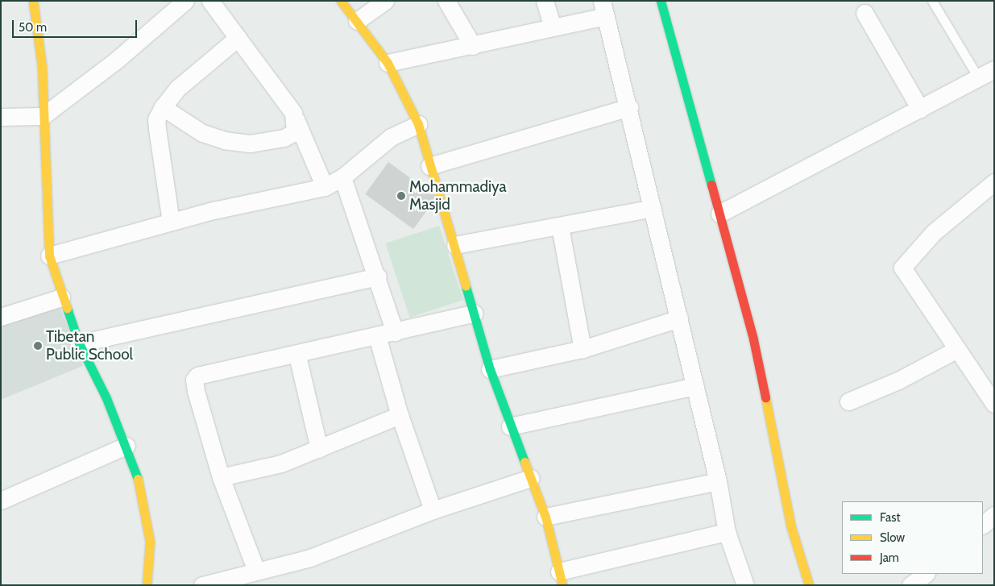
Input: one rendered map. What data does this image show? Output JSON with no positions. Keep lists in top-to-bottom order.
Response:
{
  "places": ["Mohammadiya Masjid", "Tibetan Public School"],
  "legend": ["Fast", "Slow", "Jam"],
  "scale_bar": "50 m"
}
